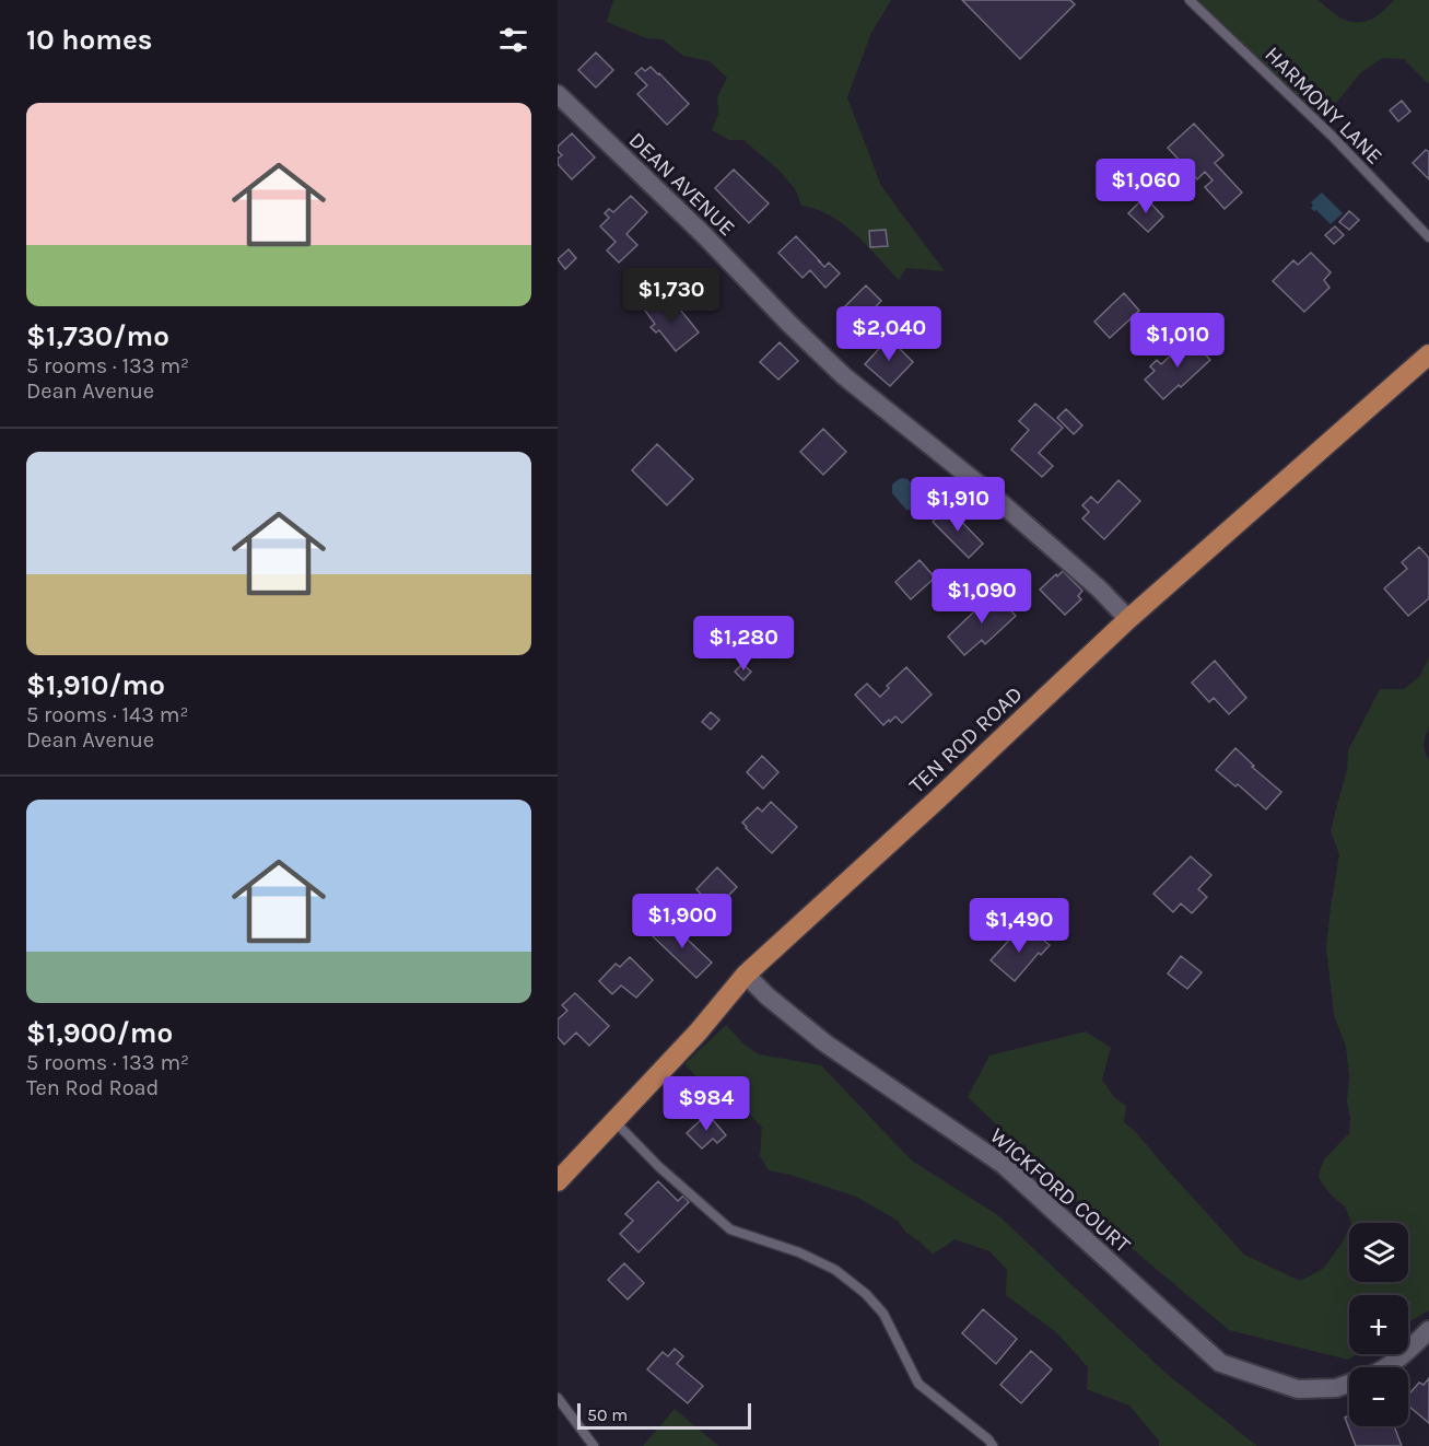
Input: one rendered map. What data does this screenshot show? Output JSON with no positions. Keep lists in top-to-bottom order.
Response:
{
  "streets": {
    "main road": ["TEN ROD ROAD"],
    "street": ["DEAN AVENUE", "WICKFORD COURT"],
    "lane": ["HARMONY LANE"]
  },
  "crossings": [
    ["DEAN AVENUE", "TEN ROD ROAD"],
    ["TEN ROD ROAD", "WICKFORD COURT"]
  ],
  "scale_bar": "50 m",
  "page": {
    "heading": "10 homes",
    "list": [
      {
        "name": "$1,730/mo",
        "note": "5 rooms · 133 m² · Dean Avenue"
      },
      {
        "name": "$1,910/mo",
        "note": "5 rooms · 143 m² · Dean Avenue"
      },
      {
        "name": "$1,900/mo",
        "note": "5 rooms · 133 m² · Ten Rod Road"
      }
    ],
    "price": [
      "$1,060",
      "$1,730",
      "$2,040",
      "$1,010",
      "$1,910",
      "$1,090",
      "$1,280",
      "$1,900",
      "$1,490",
      "$984"
    ],
    "map_buttons": ["+", "−"],
    "scale": "50 m"
  }
}
